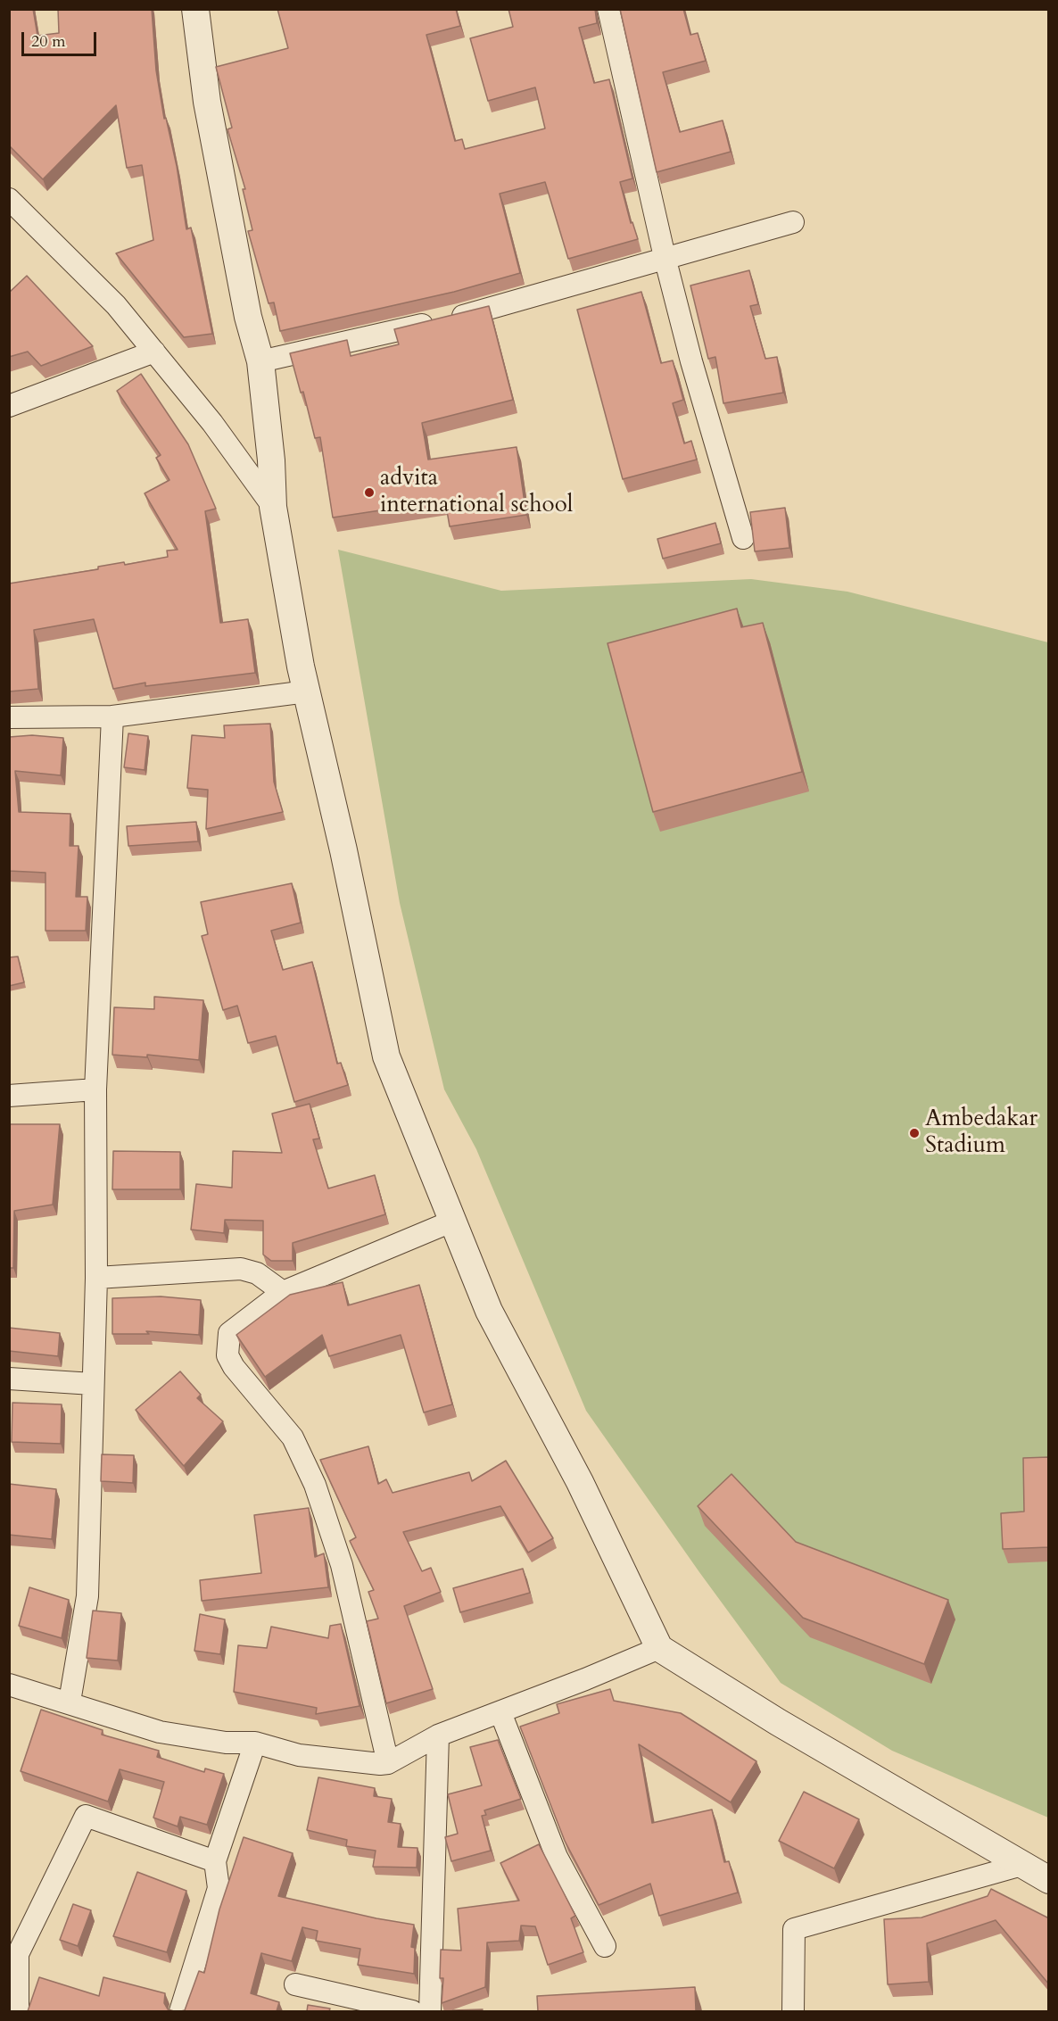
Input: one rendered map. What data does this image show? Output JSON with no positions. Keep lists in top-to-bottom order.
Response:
{
  "places": ["advita international school", "Ambedakar Stadium"],
  "scale_bar": "20 m"
}
